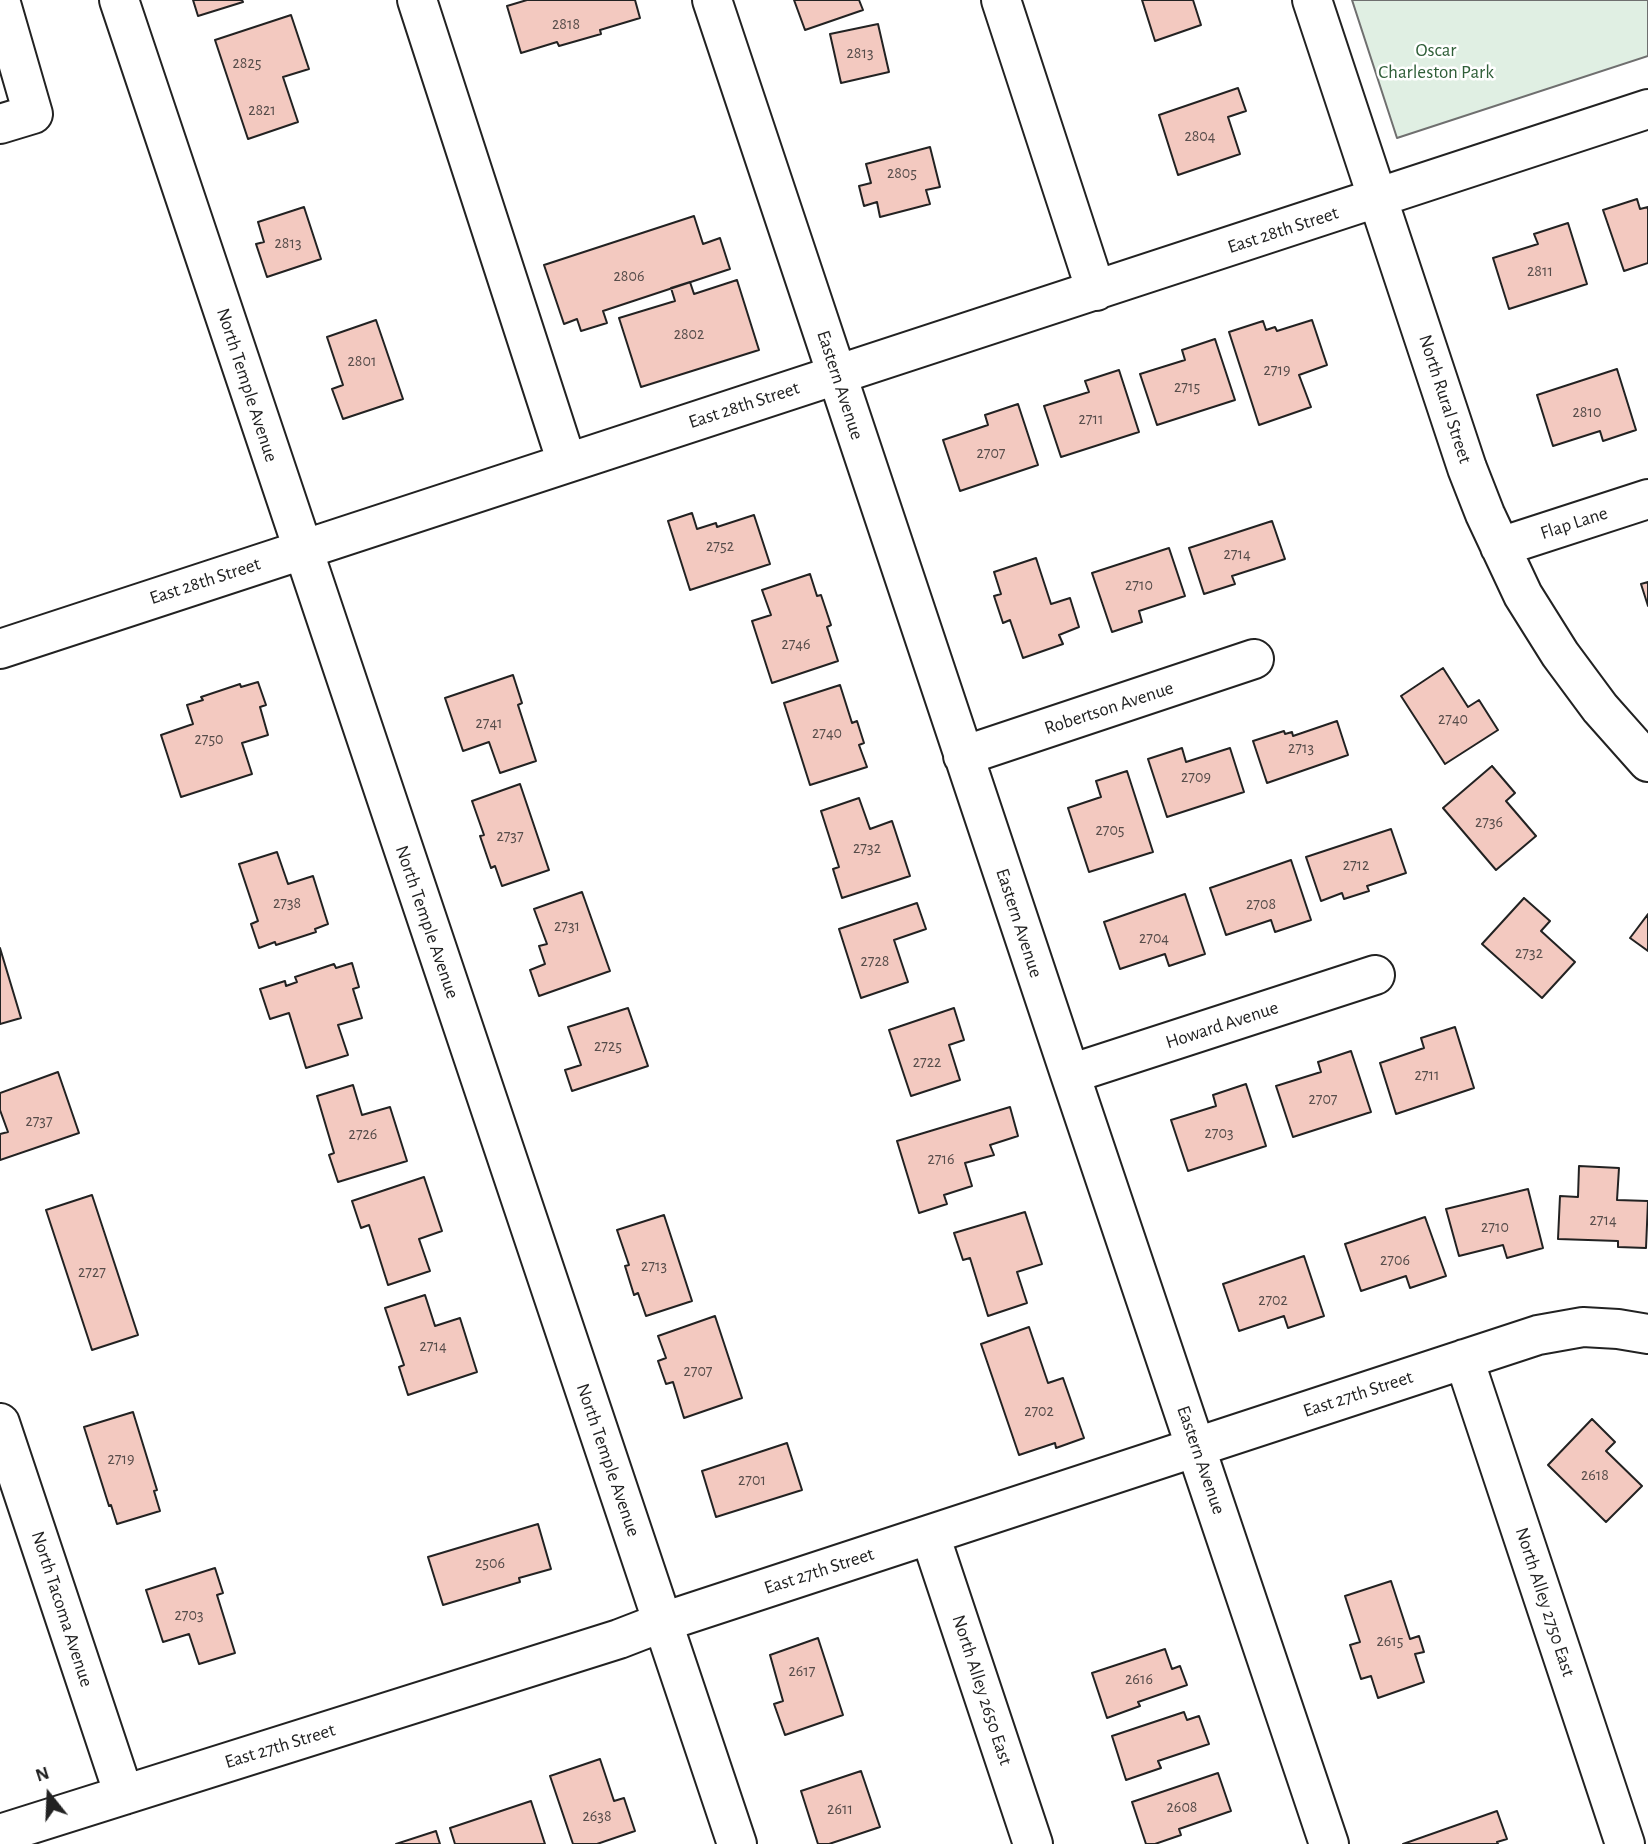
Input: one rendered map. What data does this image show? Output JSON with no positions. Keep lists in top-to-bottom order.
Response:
{
  "streets": {
    "street": [
      "East 28th Street",
      "North Temple Avenue",
      "Eastern Avenue",
      "North Rural Street",
      "Flap Lane",
      "Robertson Avenue",
      "Howard Avenue",
      "East 27th Street",
      "North Alley 2750 East",
      "North Tacoma Avenue",
      "North Alley 2650 East"
    ]
  },
  "crossings": [
    ["East 28th Street", "North Temple Avenue"],
    ["East 28th Street", "Eastern Avenue"],
    ["East 28th Street", "North Rural Street"],
    ["North Temple Avenue", "East 27th Street"],
    ["Eastern Avenue", "Robertson Avenue"],
    ["Eastern Avenue", "Howard Avenue"],
    ["Eastern Avenue", "East 27th Street"],
    ["North Rural Street", "Flap Lane"],
    ["East 27th Street", "North Alley 2750 East"],
    ["East 27th Street", "North Tacoma Avenue"],
    ["East 27th Street", "North Alley 2650 East"]
  ],
  "parks": ["Oscar Charleston Park"],
  "house_numbers": [
    "2818",
    "2813",
    "2825",
    "2821",
    "2804",
    "2805",
    "2813",
    "2811",
    "2806",
    "2802",
    "2801",
    "2719",
    "2715",
    "2810",
    "2711",
    "2707",
    "2752",
    "2714",
    "2710",
    "2746",
    "2740",
    "2741",
    "2740",
    "2750",
    "2713",
    "2709",
    "2736",
    "2705",
    "2737",
    "2732",
    "2712",
    "2738",
    "2708",
    "2731",
    "2704",
    "2732",
    "2728",
    "2725",
    "2722",
    "2711",
    "2707",
    "2737",
    "2703",
    "2726",
    "2716",
    "2714",
    "2710",
    "2706",
    "2713",
    "2727",
    "2702",
    "2714",
    "2707",
    "2702",
    "2719",
    "2618",
    "2701",
    "2506",
    "2703",
    "2615",
    "2617",
    "2616",
    "2608",
    "2611",
    "2638"
  ],
  "north": "top"
}
